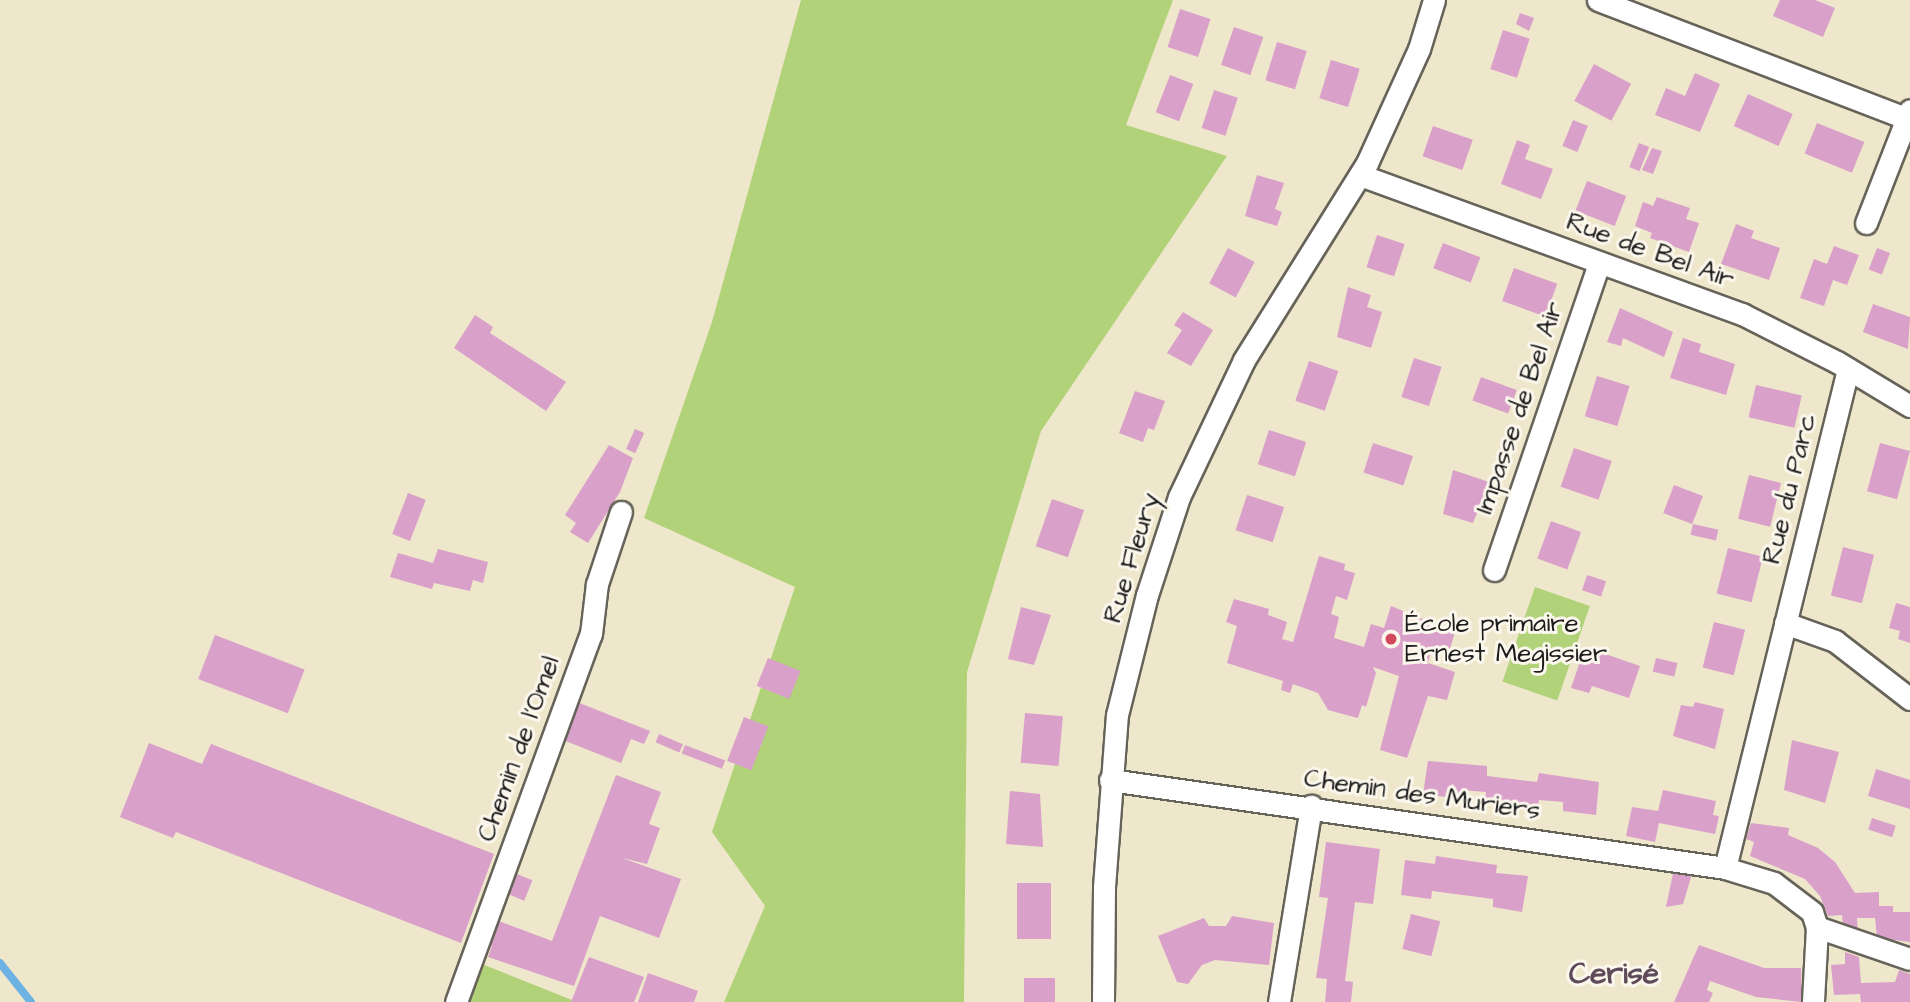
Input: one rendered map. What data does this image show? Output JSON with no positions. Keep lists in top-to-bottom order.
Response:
{
  "streets": {
    "street": [
      "Rue de Bel Air",
      "Impasse de Bel Air",
      "Rue du Parc",
      "Rue Fleury",
      "Chemin de l'Omel",
      "Chemin des Muriers"
    ]
  },
  "crossings": [
    ["Rue de Bel Air", "Impasse de Bel Air"],
    ["Rue de Bel Air", "Rue du Parc"],
    ["Rue de Bel Air", "Rue Fleury"],
    ["Rue du Parc", "Chemin des Muriers"],
    ["Rue Fleury", "Chemin des Muriers"]
  ],
  "districts": ["Cerisé"],
  "places": ["École primaire Ernest Megissier"]
}
